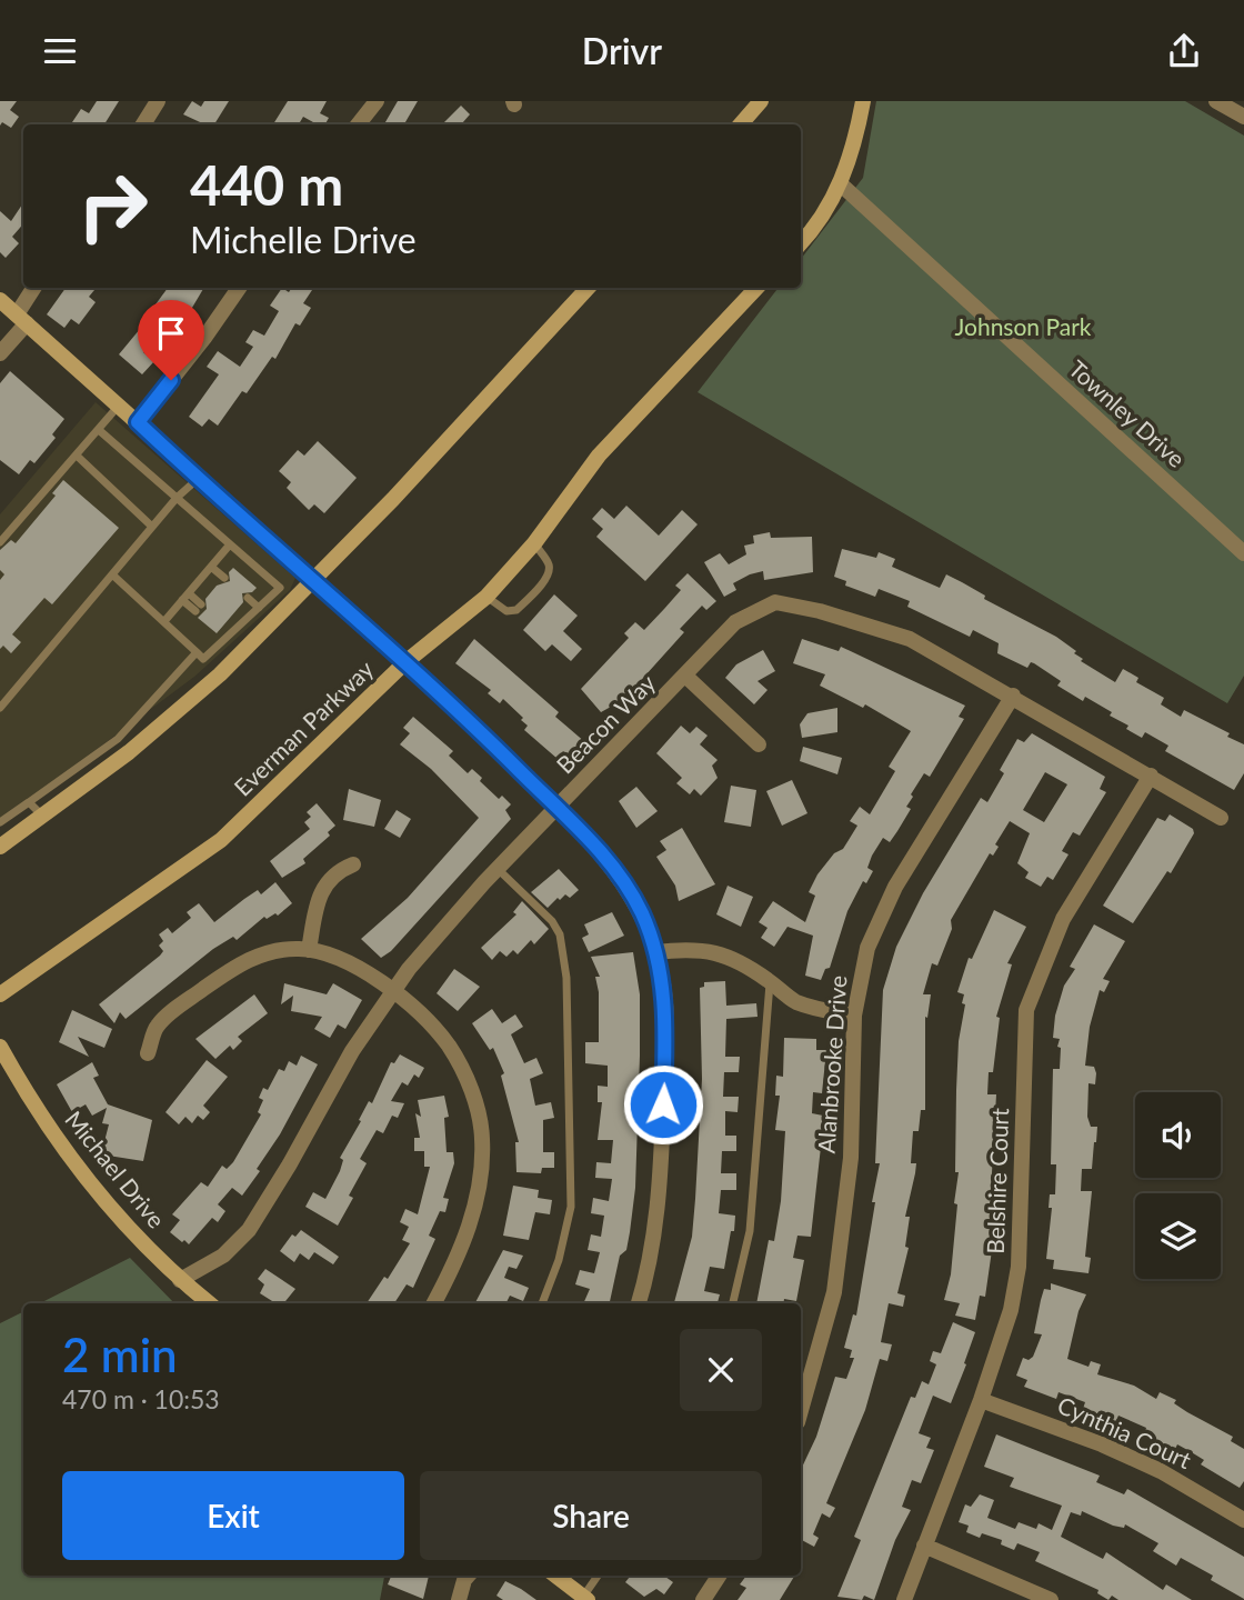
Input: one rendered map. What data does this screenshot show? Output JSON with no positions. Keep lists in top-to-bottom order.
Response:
{
  "streets": {
    "main road": ["Everman Parkway", "Michael Drive"],
    "street": [
      "Townley Drive",
      "Beacon Way",
      "Alanbrooke Drive",
      "Belshire Court",
      "Cynthia Court"
    ]
  },
  "crossings": [
    ["Beacon Way", "Alanbrooke Drive"],
    ["Beacon Way", "Michael Drive"],
    ["Beacon Way", "Belshire Court"],
    ["Belshire Court", "Cynthia Court"]
  ],
  "parks": ["Johnson Park"],
  "page": {
    "header": "Drivr",
    "turn": ["440 m", "Michelle Drive"],
    "heading": ["2 min", "470 m · 10:53"],
    "buttons": ["Exit", "Share"]
  }
}
